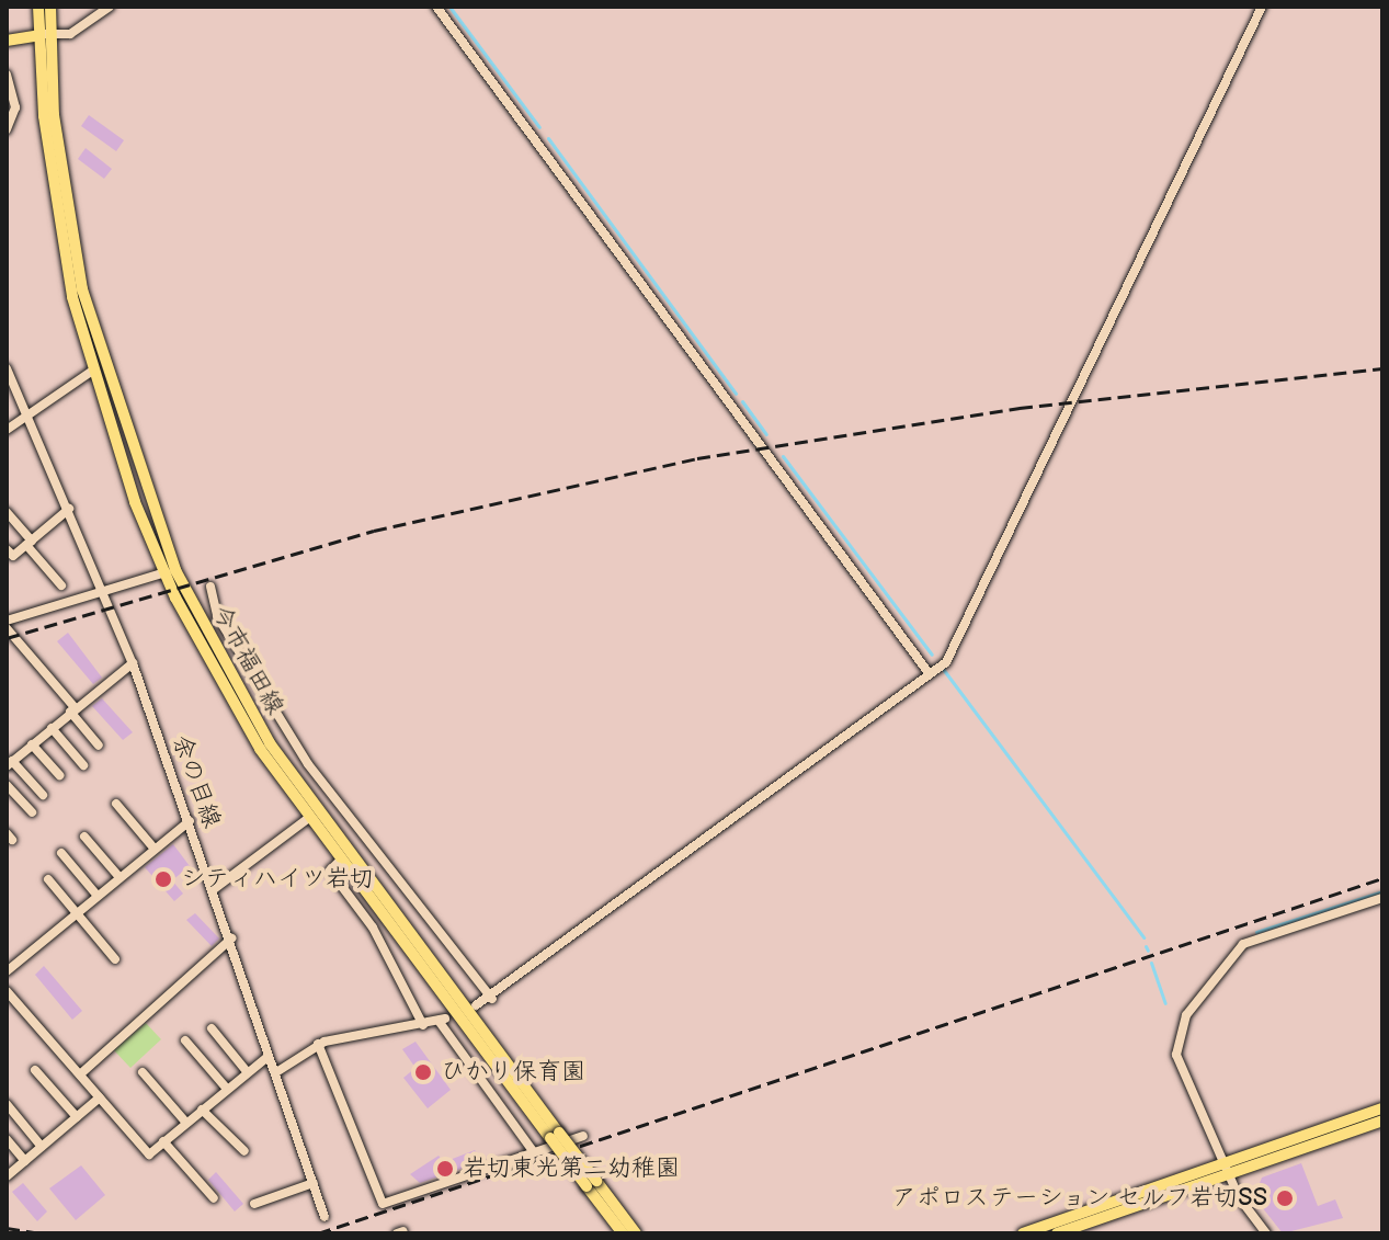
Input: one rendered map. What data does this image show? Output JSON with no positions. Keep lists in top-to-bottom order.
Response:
{
  "streets": {
    "main road": ["今市福田線"],
    "street": ["余の目線"]
  },
  "places": [
    "シティハイツ岩切",
    "ひかり保育園",
    "岩切東光第二幼稚園",
    "アポロステーション セルフ岩切SS"
  ]
}
